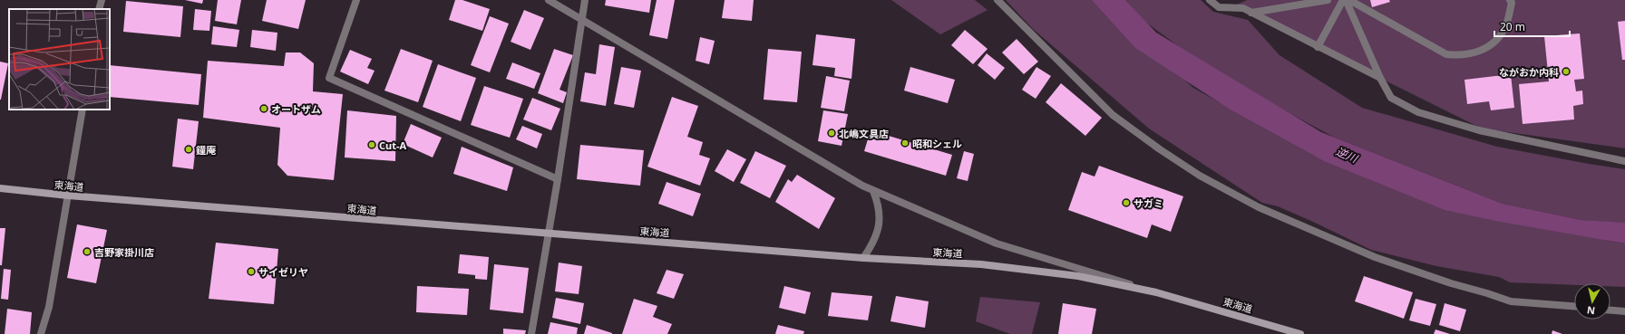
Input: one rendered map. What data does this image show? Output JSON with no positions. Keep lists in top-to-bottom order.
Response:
{
  "streets": {
    "main road": ["東海道"]
  },
  "water": ["逆川"],
  "places": [
    "ながおか内科",
    "オートザム",
    "北嶋文具店",
    "昭和シェル",
    "Cut-A",
    "鐘庵",
    "サガミ",
    "吉野家掛川店",
    "サイゼリヤ"
  ],
  "scale_bar": "20 m",
  "north": "bottom"
}
